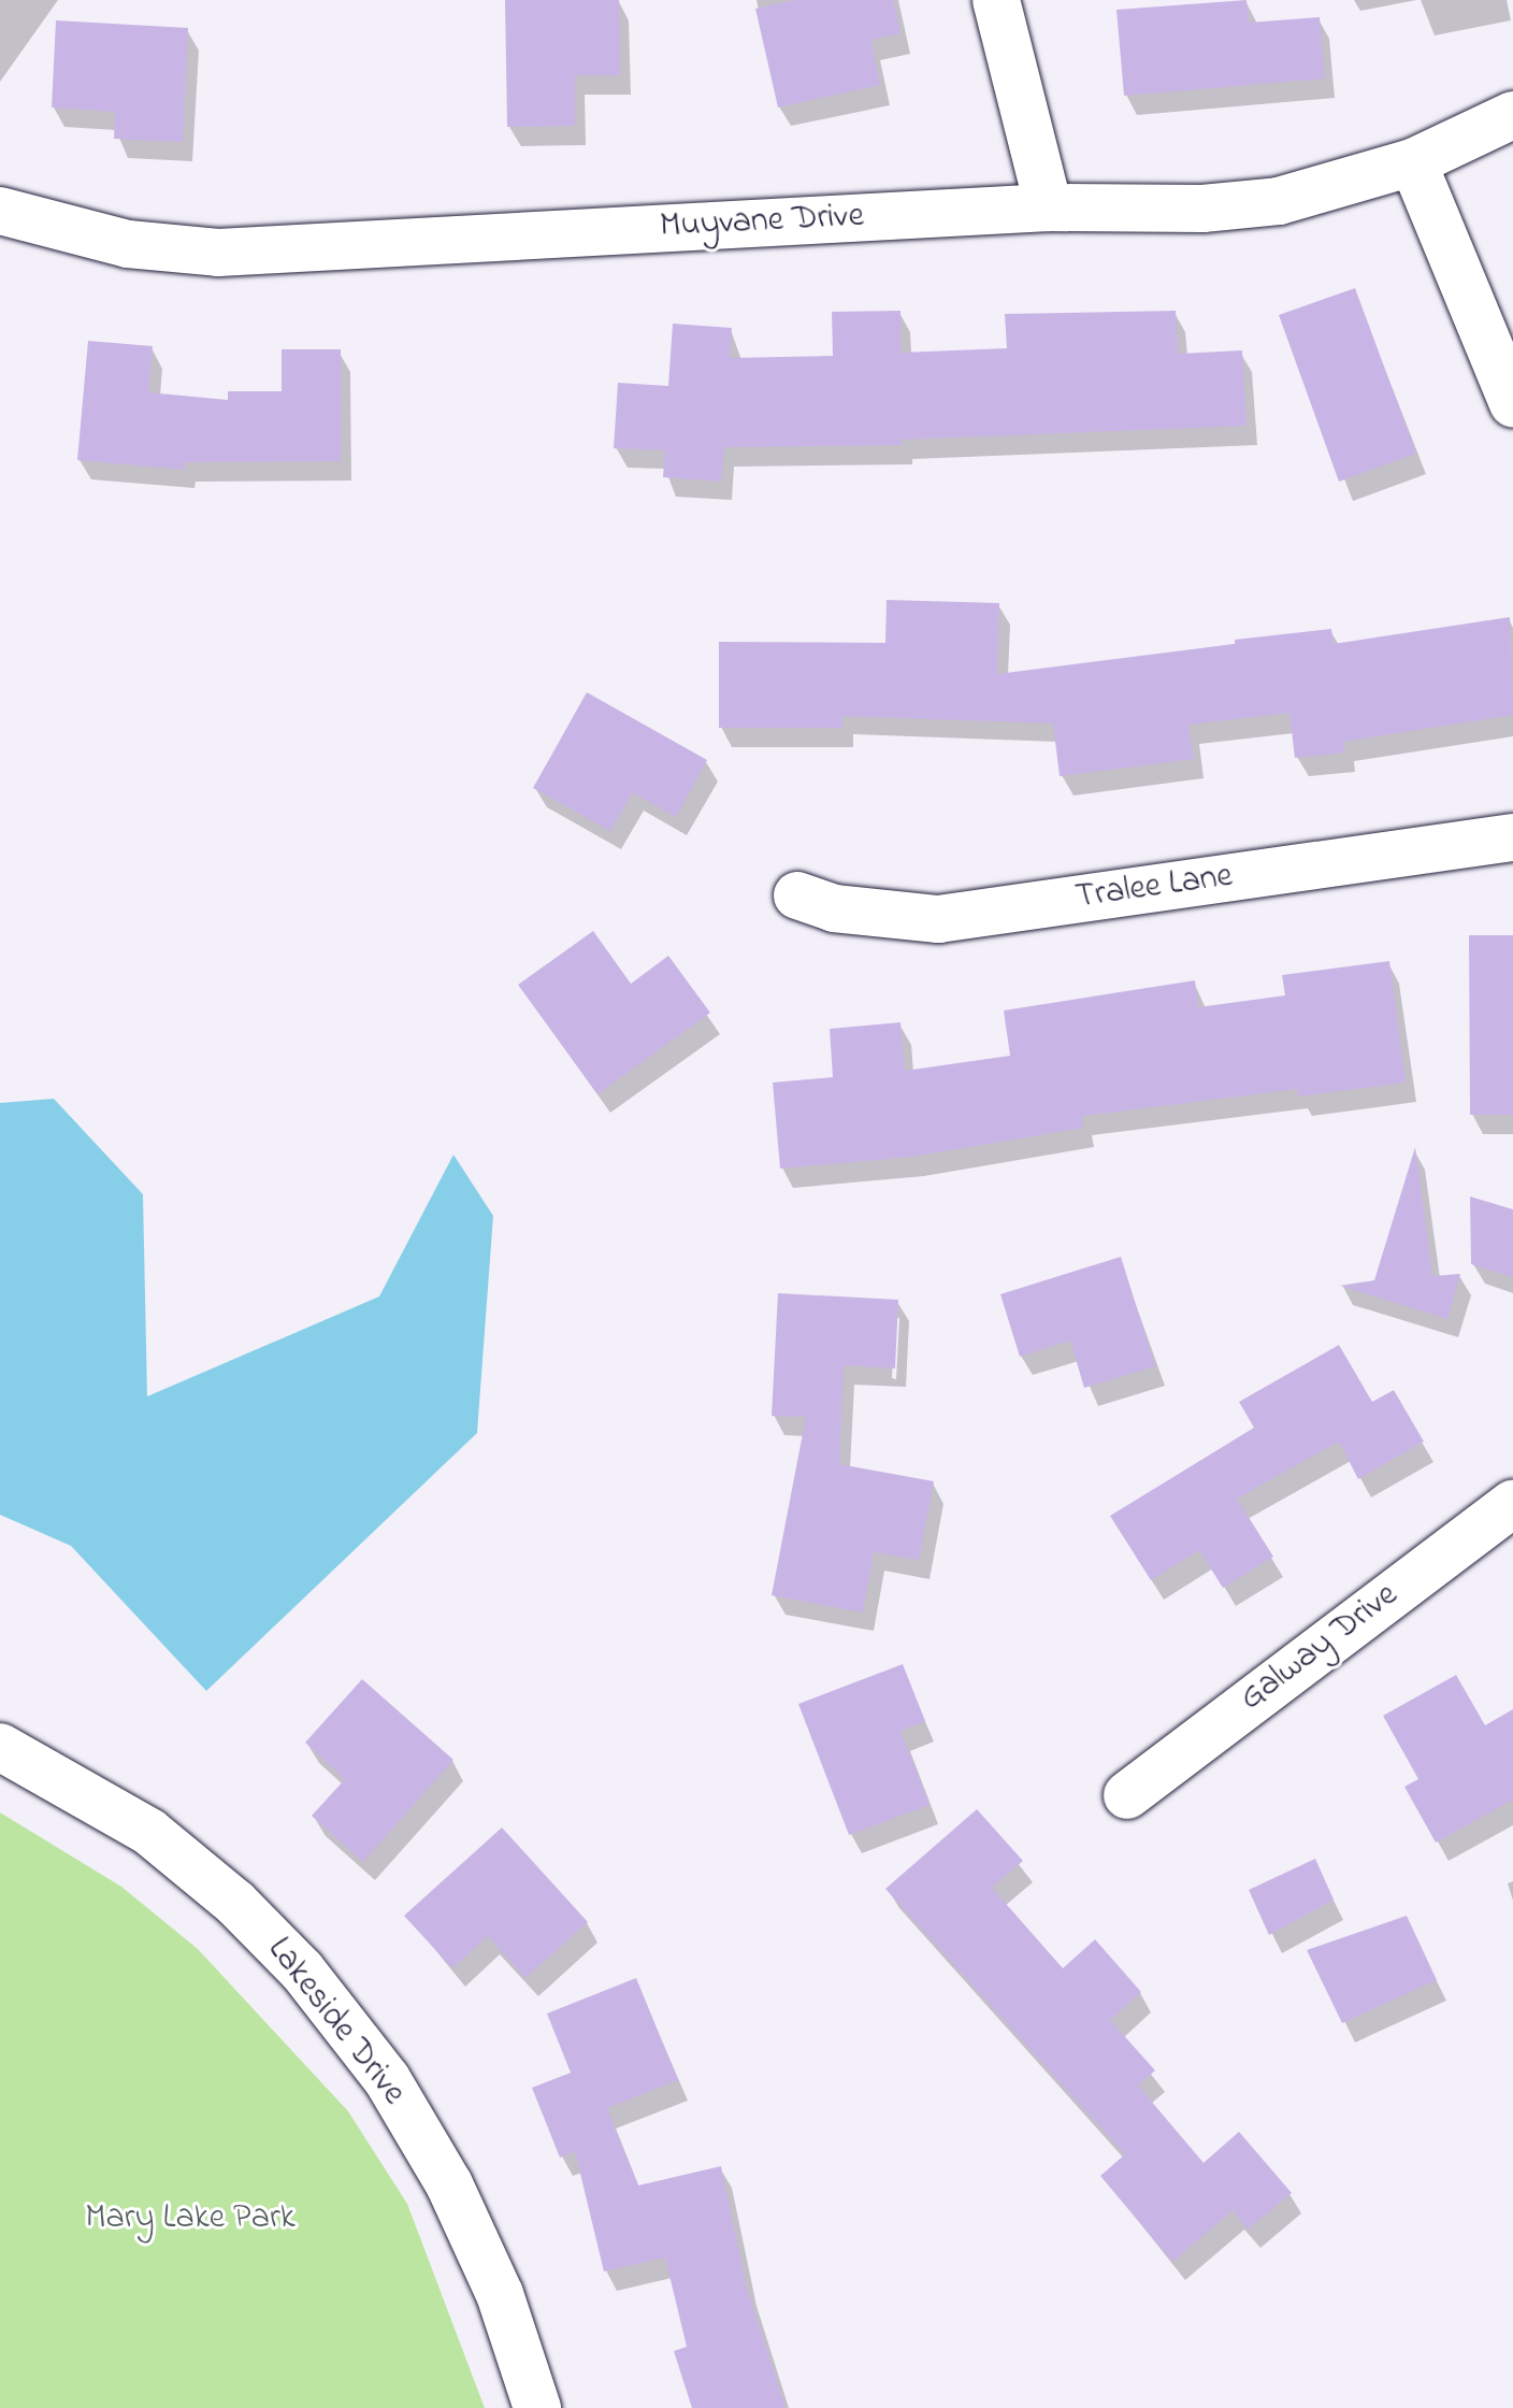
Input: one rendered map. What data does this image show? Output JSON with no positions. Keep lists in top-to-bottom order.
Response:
{
  "streets": {
    "street": [
      "Muyvane Drive",
      "Tralee Lane",
      "Galway Drive",
      "Lakeside Drive"
    ]
  },
  "parks": ["Mary Lake Park"]
}
